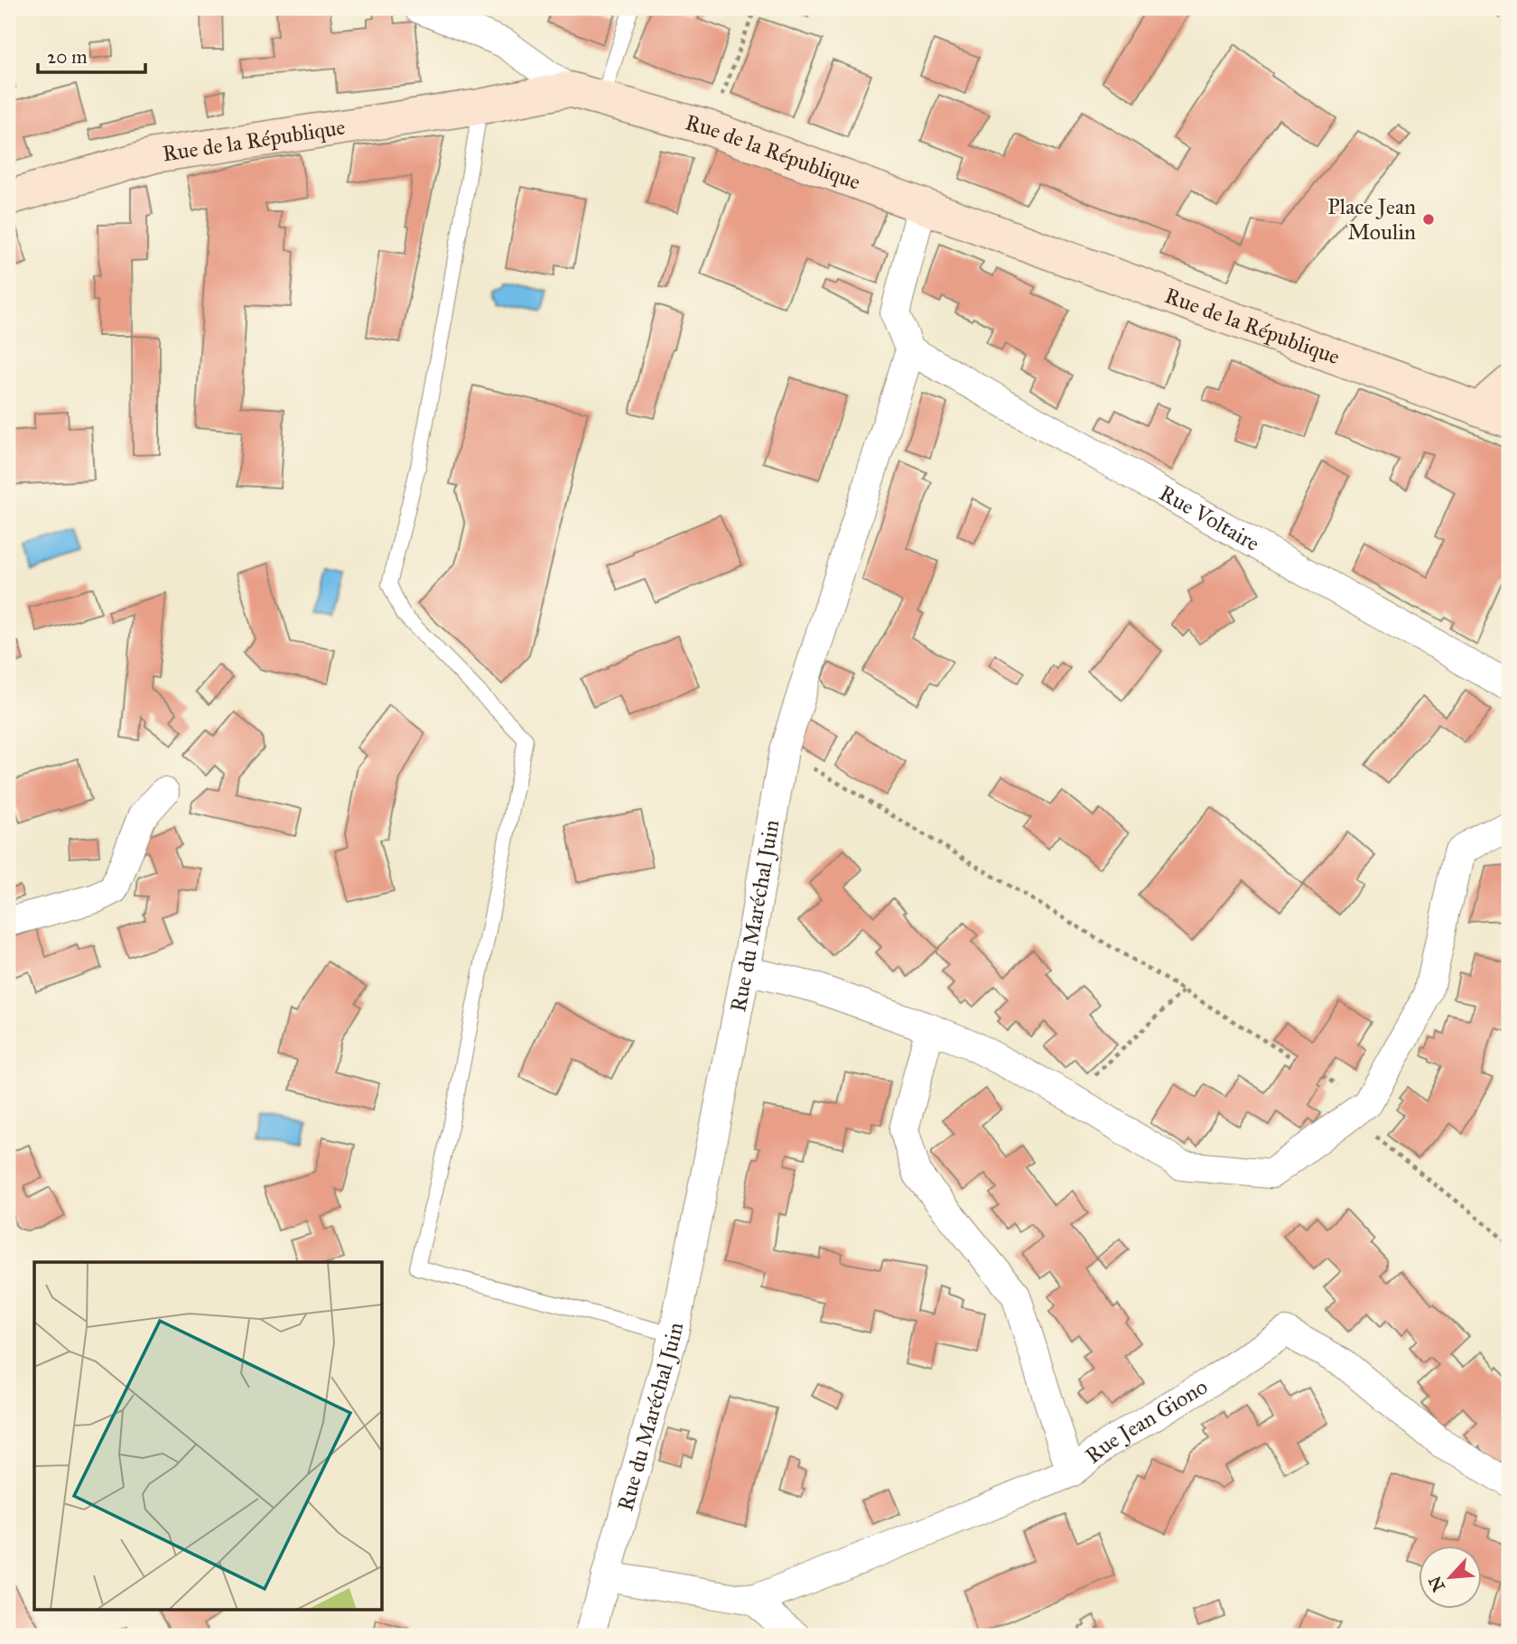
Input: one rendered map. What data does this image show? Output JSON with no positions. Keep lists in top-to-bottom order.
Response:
{
  "streets": {
    "main road": ["Rue de la République"],
    "street": ["Rue Voltaire", "Rue du Maréchal Juin", "Rue Jean Giono"]
  },
  "crossings": [
    ["Rue Voltaire", "Rue du Maréchal Juin"]
  ],
  "places": ["Place Jean Moulin"],
  "scale_bar": "20 m",
  "north": "bottom left"
}
